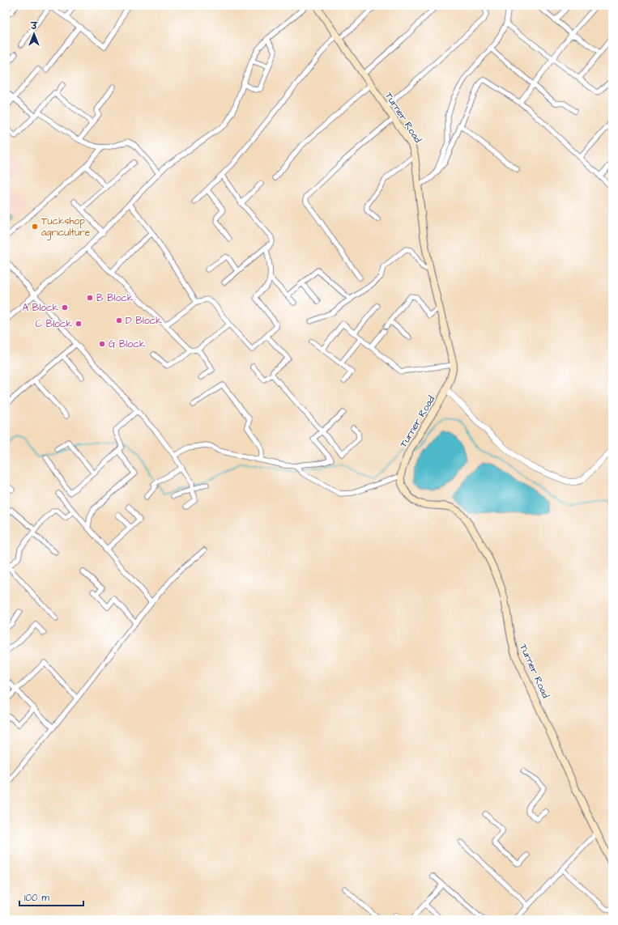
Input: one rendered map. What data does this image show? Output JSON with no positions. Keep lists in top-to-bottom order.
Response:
{
  "streets": {
    "main road": ["Turner Road"]
  },
  "places": [
    "Tuckshop agriculture",
    "B Block",
    "A Block",
    "D Block",
    "C Block",
    "G Block"
  ],
  "scale_bar": "100 m",
  "north": "top"
}
